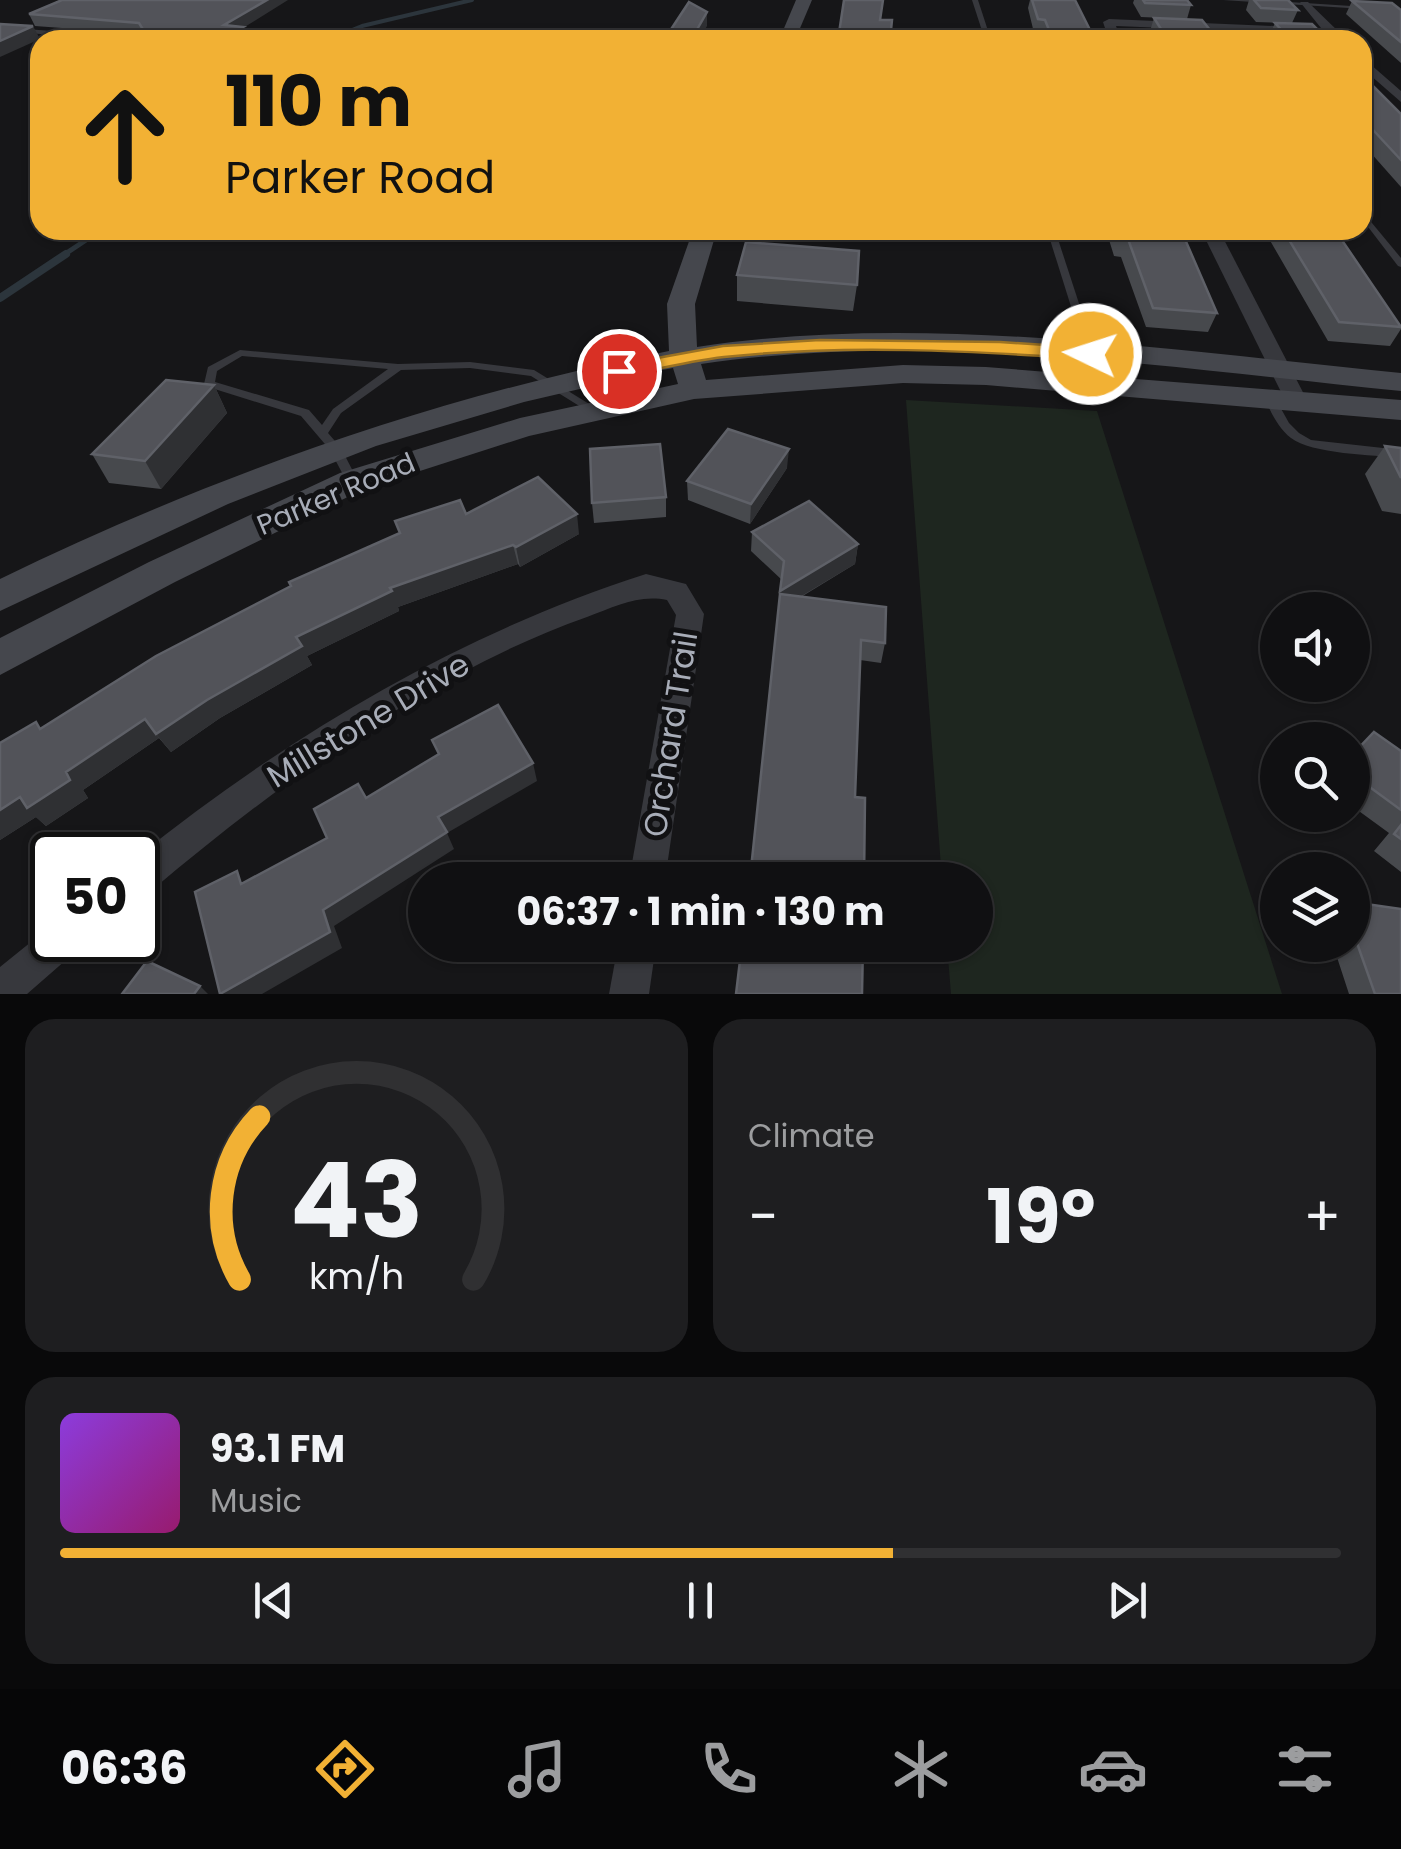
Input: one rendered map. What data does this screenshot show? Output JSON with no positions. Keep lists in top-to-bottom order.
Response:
{
  "streets": {
    "main road": ["Parker Road"],
    "street": ["Millstone Drive", "Orchard Trail"]
  },
  "crossings": [
    ["Millstone Drive", "Orchard Trail"]
  ],
  "page": {
    "turn": ["110 m", "Parker Road"],
    "limit": "50",
    "trip": "06:37 · 1 min · 130 m",
    "tile": "Climate",
    "heat": ["−", "19°", "+"],
    "song": ["93.1 FM", "Music"],
    "tabs": "06:36",
    "gauge": ["43", "km/h"]
  }
}
